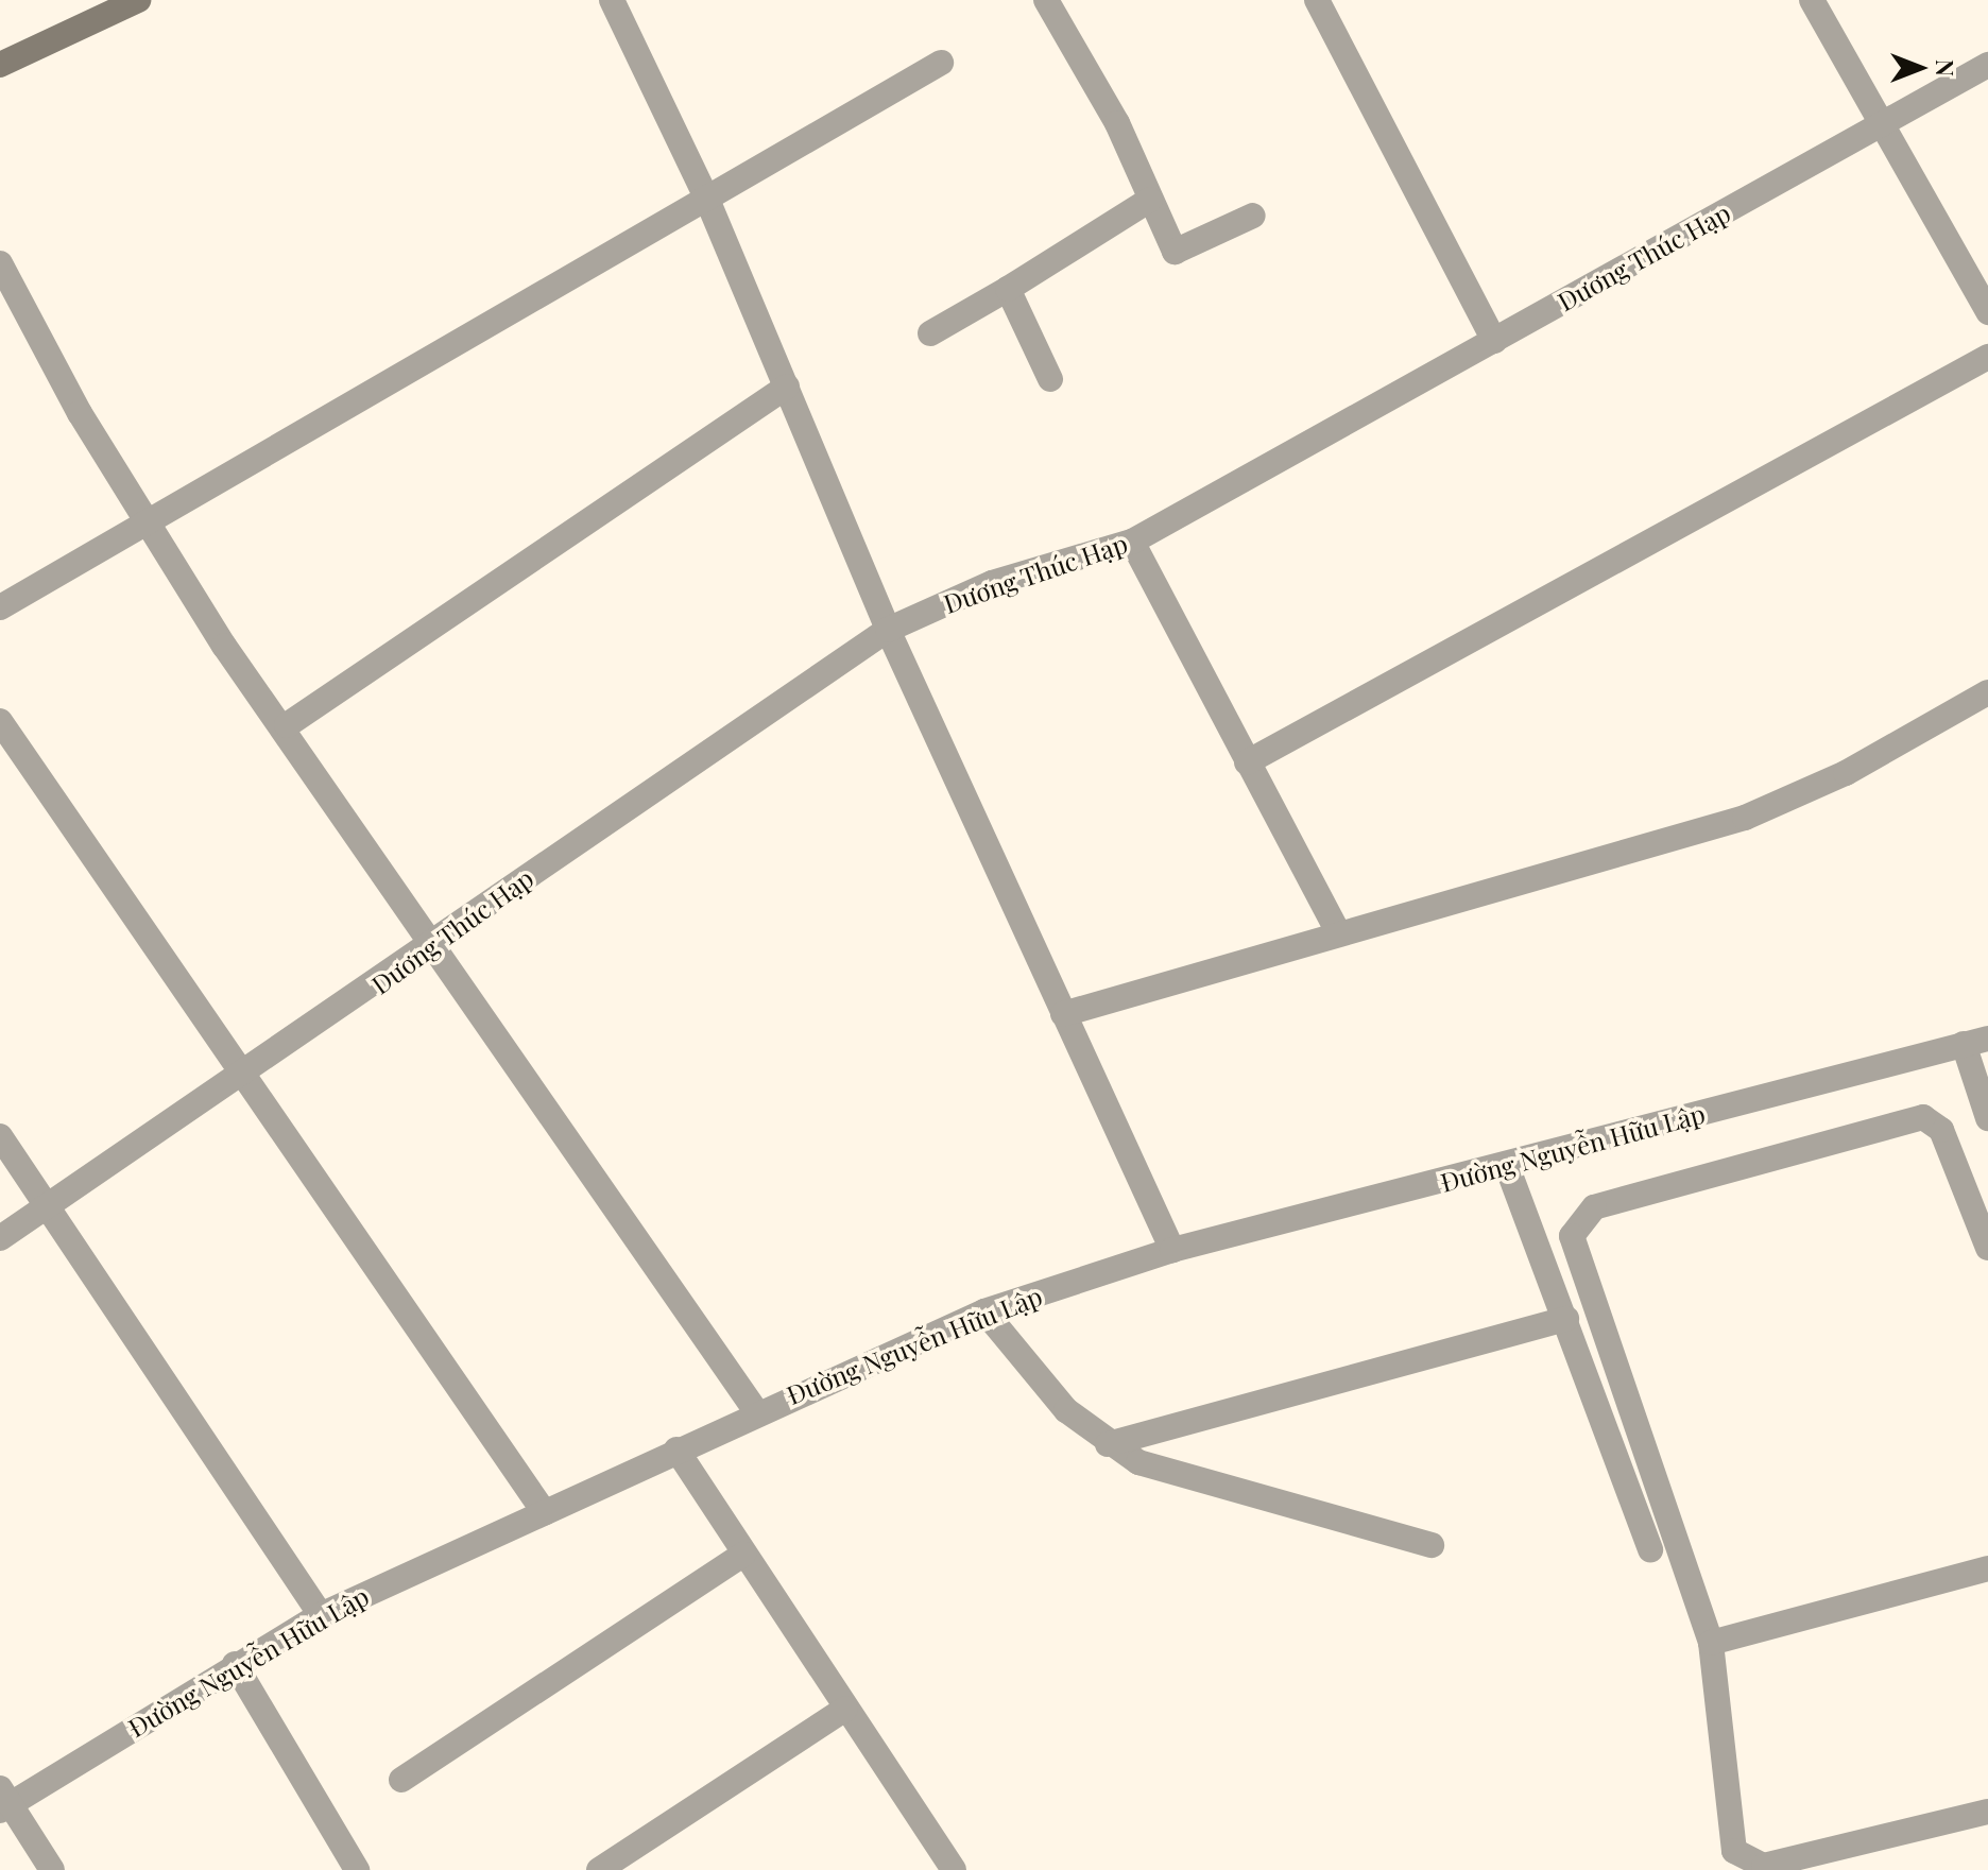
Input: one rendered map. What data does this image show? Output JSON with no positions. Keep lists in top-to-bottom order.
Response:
{
  "streets": {
    "street": ["Dương Thúc Hạp", "Đường Nguyễn Hữu Lập"]
  },
  "north": "right"
}
